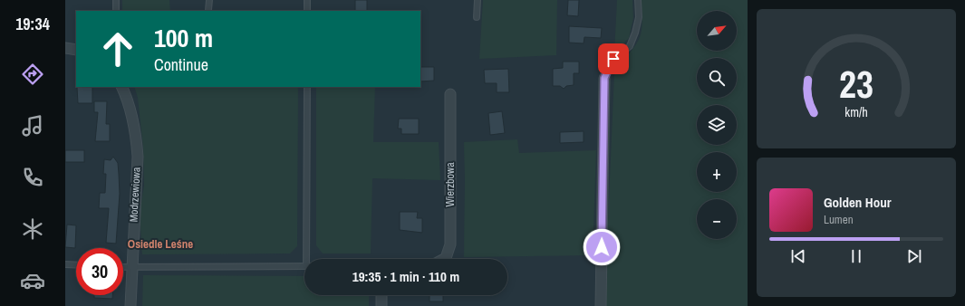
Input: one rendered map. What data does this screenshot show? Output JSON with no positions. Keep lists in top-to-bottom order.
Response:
{
  "streets": {
    "street": ["Wierzbowa", "Modrzewiowa"]
  },
  "districts": ["Osiedle Leśne"],
  "north": "top right",
  "page": {
    "tabs": "19:34",
    "map_buttons": ["+", "−"],
    "turn": ["100 m", "Continue"],
    "song": ["Golden Hour", "Lumen"],
    "limit": "30",
    "trip": "19:35 · 1 min · 110 m",
    "gauge": ["23", "km/h"]
  }
}
